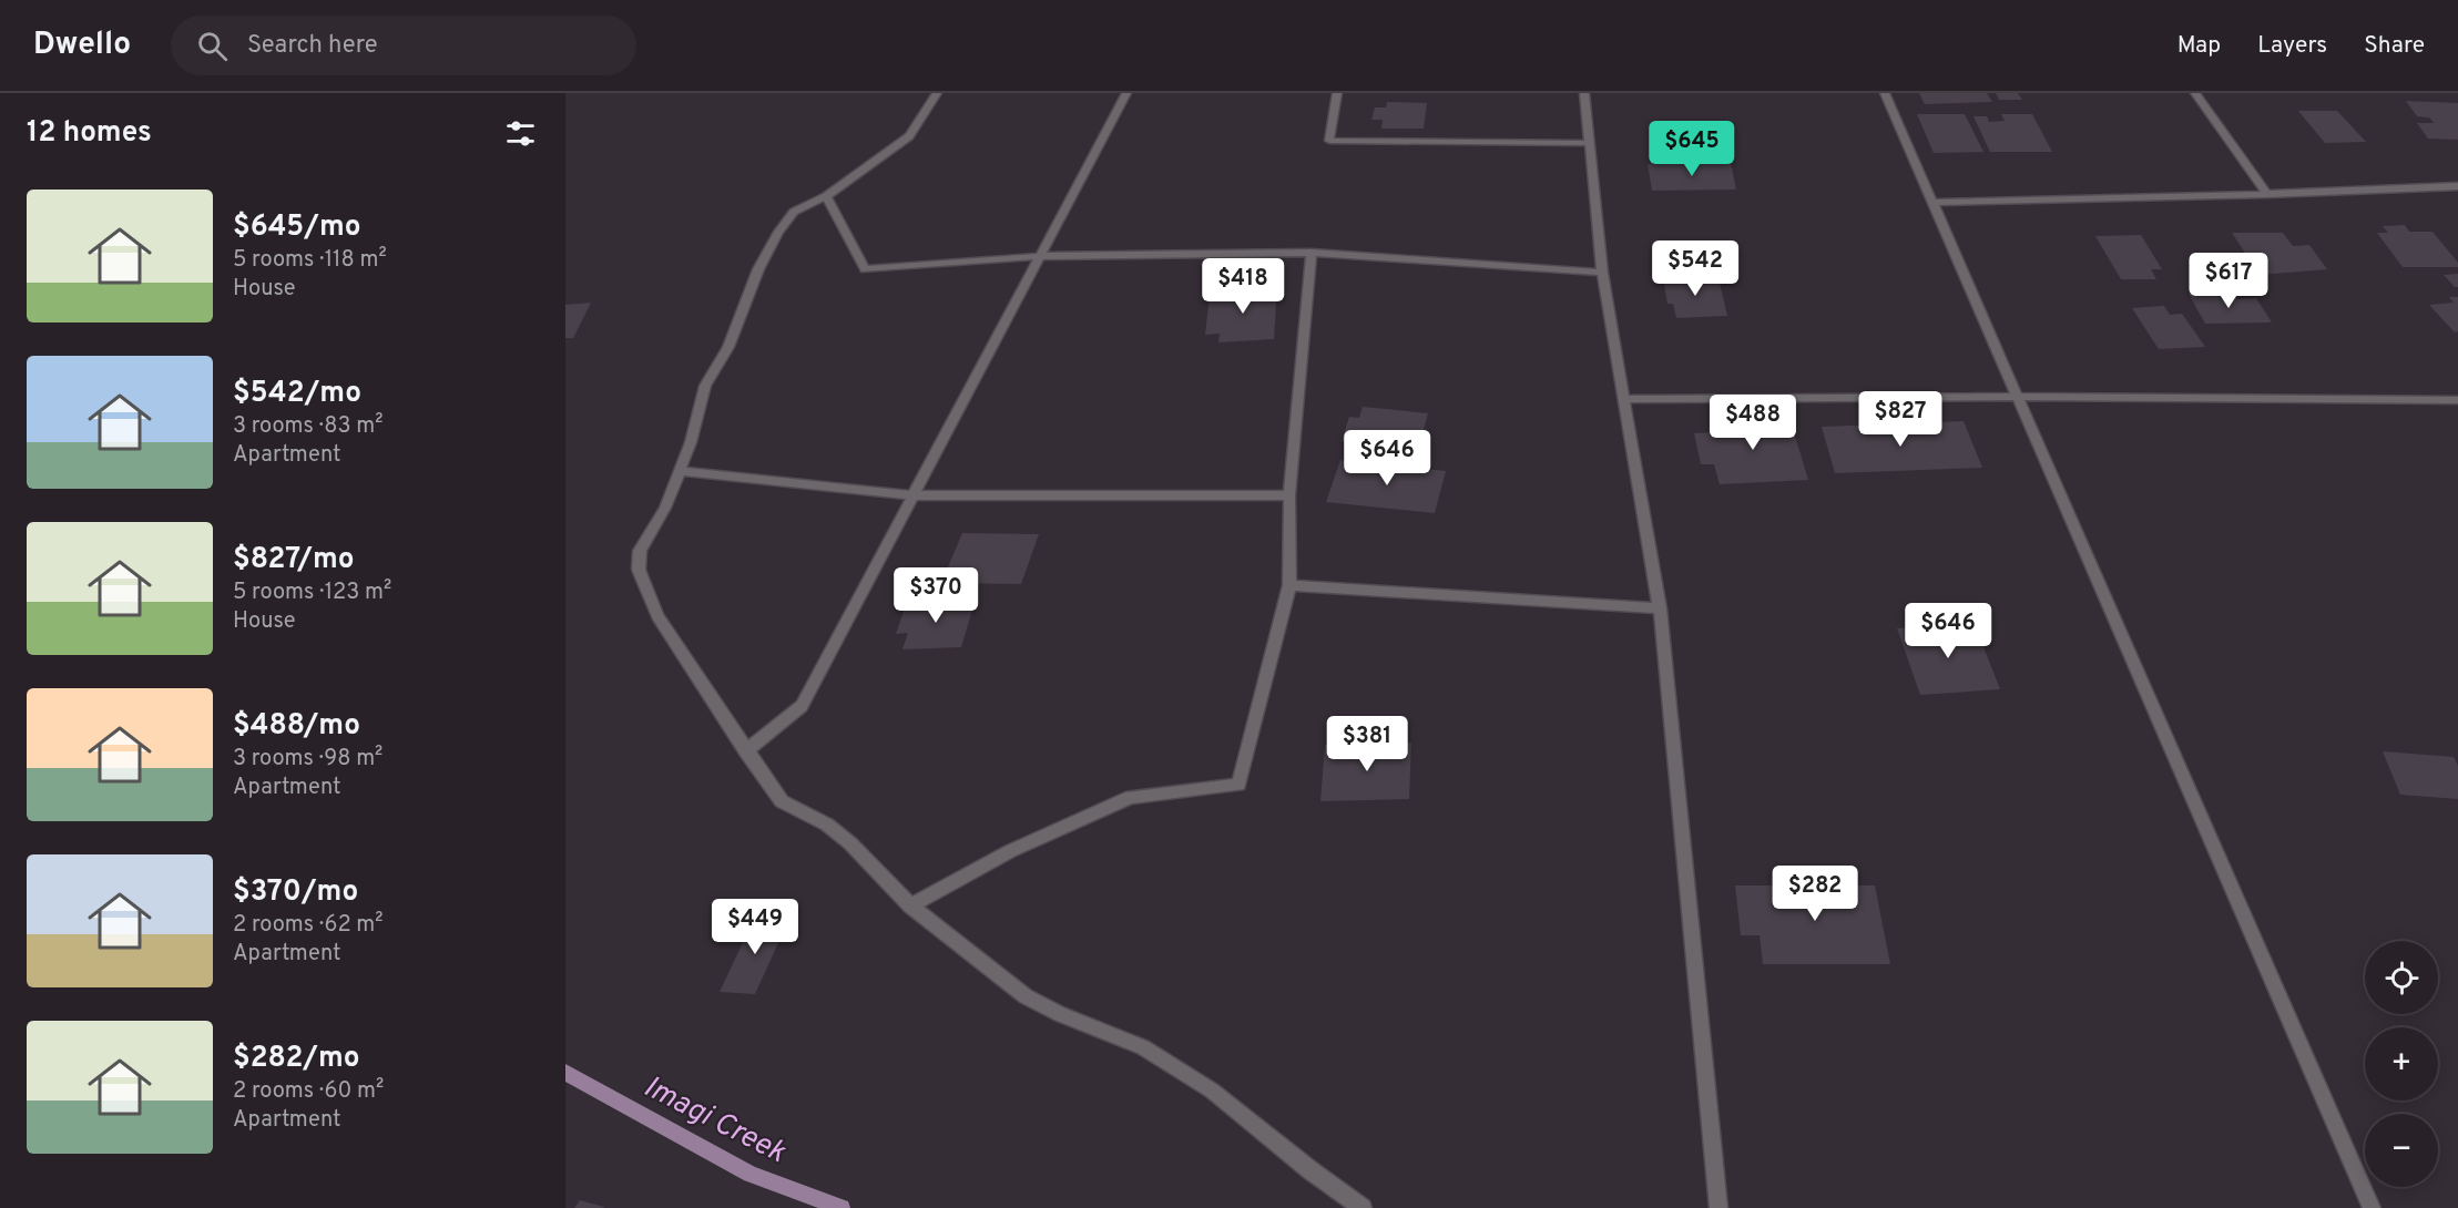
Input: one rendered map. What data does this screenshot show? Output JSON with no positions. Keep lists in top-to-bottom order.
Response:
{
  "water": ["Imagi Creek"],
  "page": {
    "header": "Dwello",
    "search": "Search here",
    "nav": ["Map", "Layers", "Share"],
    "heading": "12 homes",
    "price": [
      "$645",
      "$542",
      "$617",
      "$418",
      "$827",
      "$488",
      "$646",
      "$370",
      "$646",
      "$381",
      "$282",
      "$449"
    ],
    "list": [
      {
        "name": "$645/mo",
        "note": "5 rooms · 118 m² · House"
      },
      {
        "name": "$542/mo",
        "note": "3 rooms · 83 m² · Apartment"
      },
      {
        "name": "$827/mo",
        "note": "5 rooms · 123 m² · House"
      },
      {
        "name": "$488/mo",
        "note": "3 rooms · 98 m² · Apartment"
      },
      {
        "name": "$370/mo",
        "note": "2 rooms · 62 m² · Apartment"
      },
      {
        "name": "$282/mo",
        "note": "2 rooms · 60 m² · Apartment"
      }
    ],
    "map_buttons": ["+", "−"]
  }
}
